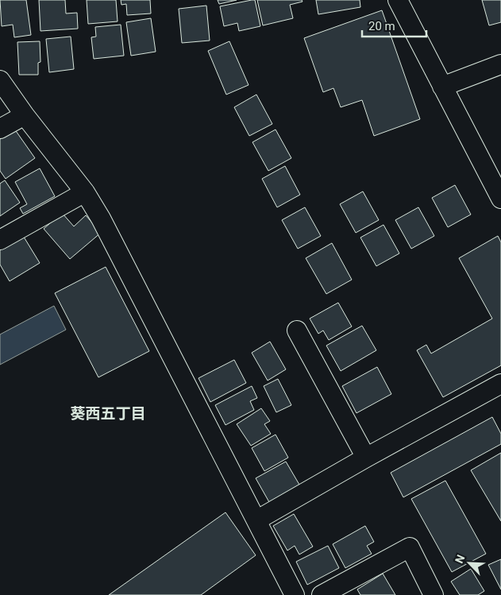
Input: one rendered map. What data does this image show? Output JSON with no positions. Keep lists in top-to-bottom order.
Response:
{
  "districts": ["葵西五丁目"],
  "scale_bar": "20 m",
  "north": "top left"
}
